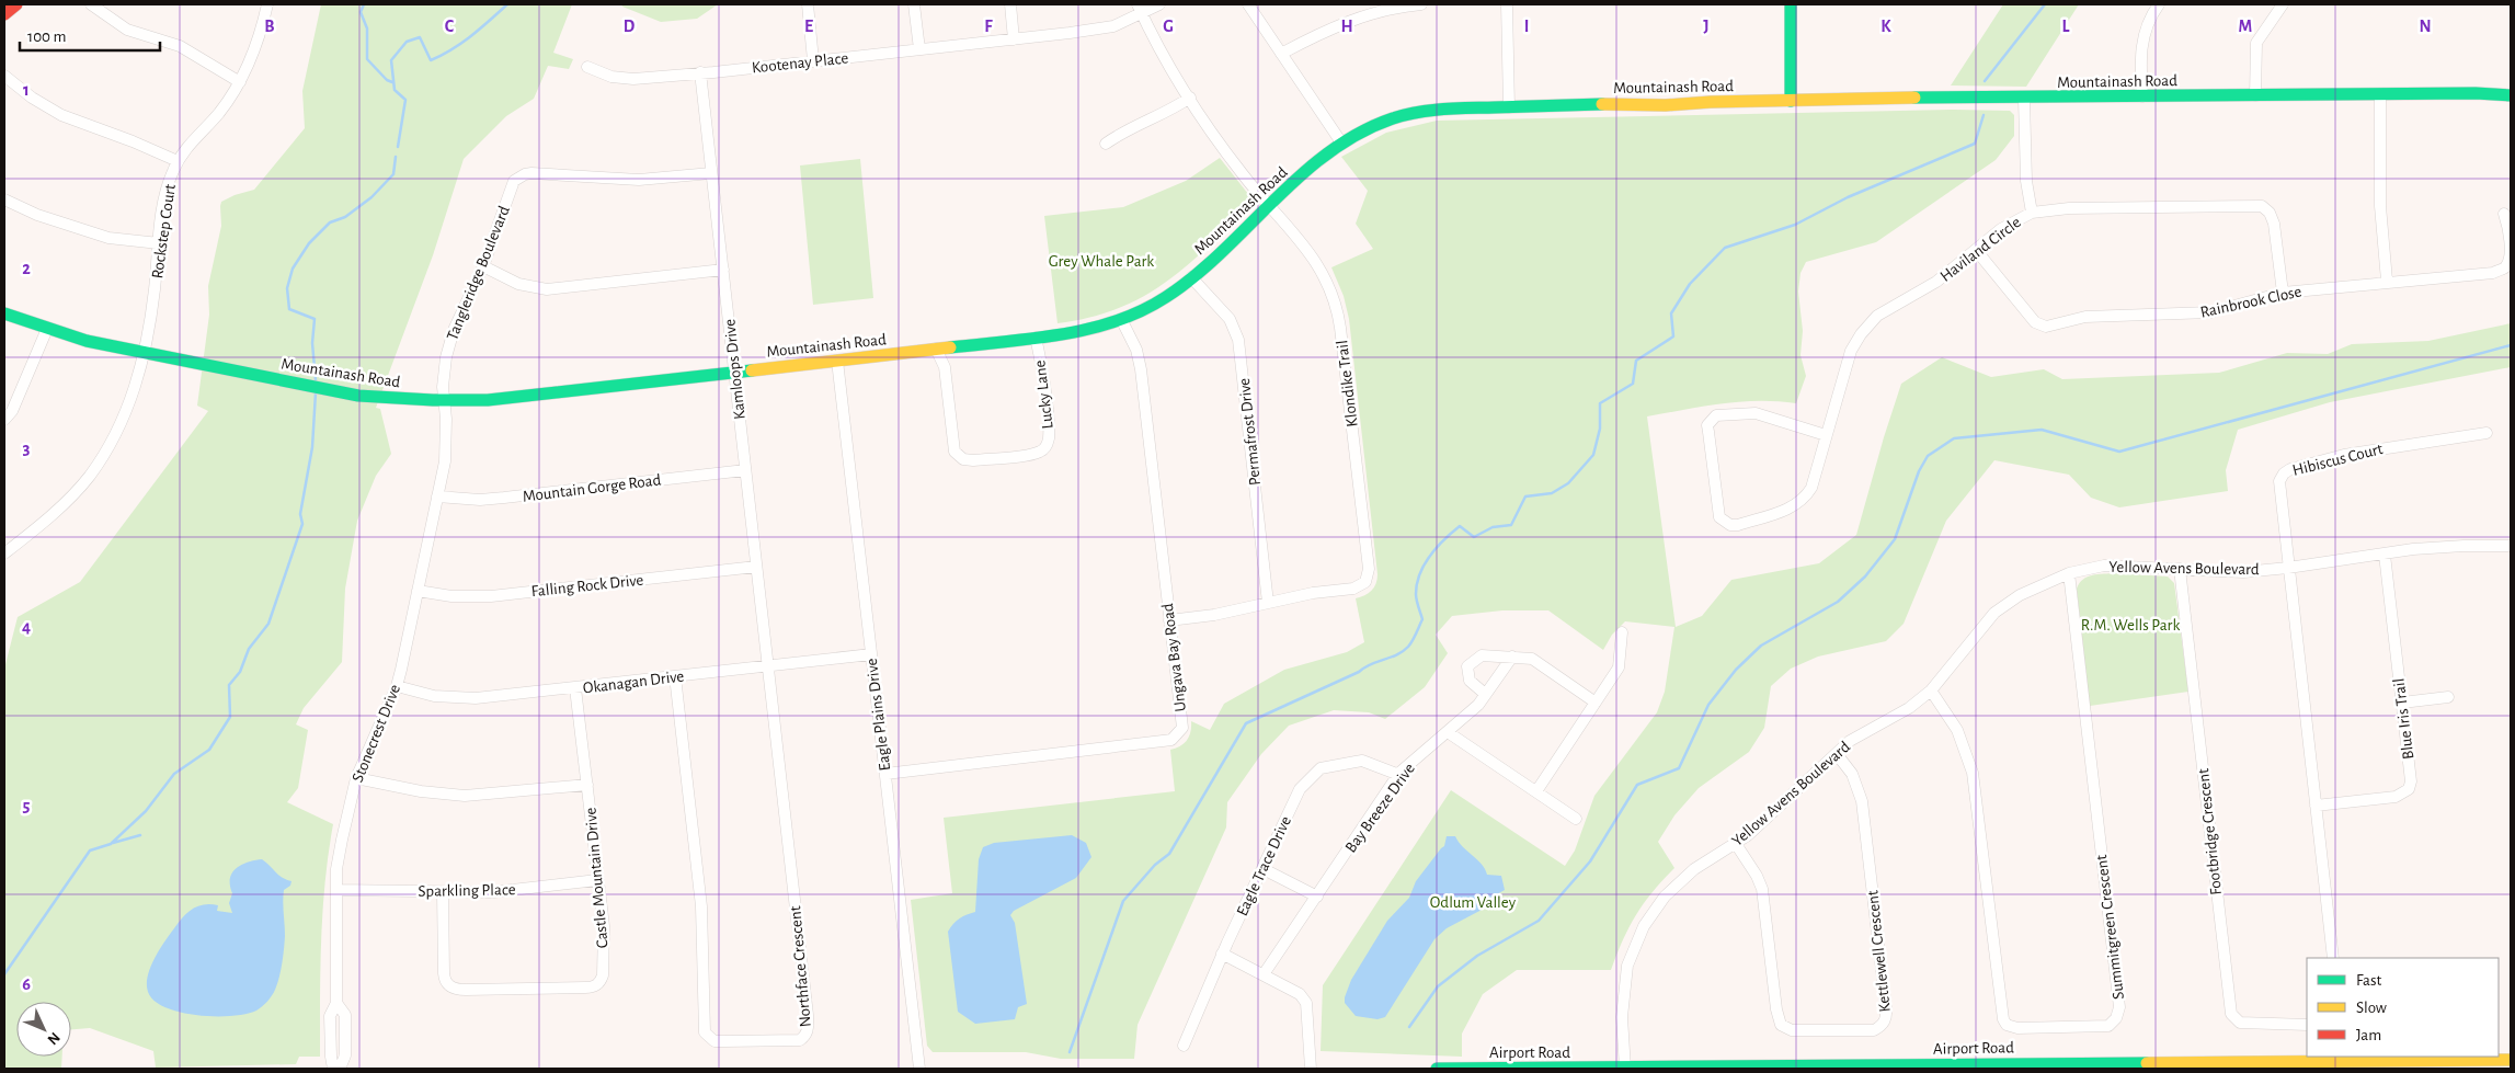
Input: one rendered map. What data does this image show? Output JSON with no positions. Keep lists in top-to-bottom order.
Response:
{
  "streets": {
    "street": [
      "Kootenay Place",
      "Mountainash Road",
      "Rockstep Court",
      "Haviland Circle",
      "Tangleridge Boulevard",
      "Rainbrook Close",
      "Kamloops Drive",
      "Klondike Trail",
      "Lucky Lane",
      "Permafrost Drive",
      "Hibiscus Court",
      "Mountain Gorge Road",
      "Yellow Avens Boulevard",
      "Falling Rock Drive",
      "Ungava Bay Road",
      "Okanagan Drive",
      "Eagle Plains Drive",
      "Blue Iris Trail",
      "Stonecrest Drive",
      "Bay Breeze Drive",
      "Footbridge Crescent",
      "Eagle Trace Drive",
      "Castle Mountain Drive",
      "Sparkling Place",
      "Summitgreen Crescent",
      "Kettlewell Crescent",
      "Northface Crescent",
      "Airport Road"
    ]
  },
  "crossings": [
    ["Kootenay Place", "Kamloops Drive"],
    ["Kootenay Place", "Klondike Trail"],
    ["Mountainash Road", "Rockstep Court"],
    ["Mountainash Road", "Tangleridge Boulevard"],
    ["Mountainash Road", "Kamloops Drive"],
    ["Mountainash Road", "Klondike Trail"],
    ["Mountainash Road", "Lucky Lane"],
    ["Mountainash Road", "Permafrost Drive"],
    ["Mountainash Road", "Ungava Bay Road"],
    ["Mountainash Road", "Eagle Plains Drive"],
    ["Mountainash Road", "Stonecrest Drive"],
    ["Haviland Circle", "Rainbrook Close"],
    ["Tangleridge Boulevard", "Kamloops Drive"],
    ["Tangleridge Boulevard", "Stonecrest Drive"],
    ["Kamloops Drive", "Mountain Gorge Road"],
    ["Kamloops Drive", "Falling Rock Drive"],
    ["Kamloops Drive", "Okanagan Drive"],
    ["Kamloops Drive", "Northface Crescent"],
    ["Klondike Trail", "Permafrost Drive"],
    ["Hibiscus Court", "Yellow Avens Boulevard"],
    ["Mountain Gorge Road", "Stonecrest Drive"],
    ["Yellow Avens Boulevard", "Blue Iris Trail"],
    ["Yellow Avens Boulevard", "Footbridge Crescent"],
    ["Yellow Avens Boulevard", "Summitgreen Crescent"],
    ["Yellow Avens Boulevard", "Kettlewell Crescent"],
    ["Yellow Avens Boulevard", "Airport Road"],
    ["Falling Rock Drive", "Stonecrest Drive"],
    ["Ungava Bay Road", "Eagle Plains Drive"],
    ["Okanagan Drive", "Eagle Plains Drive"],
    ["Okanagan Drive", "Stonecrest Drive"],
    ["Okanagan Drive", "Castle Mountain Drive"],
    ["Okanagan Drive", "Northface Crescent"],
    ["Stonecrest Drive", "Sparkling Place"],
    ["Bay Breeze Drive", "Eagle Trace Drive"],
    ["Castle Mountain Drive", "Sparkling Place"]
  ],
  "parks": ["Grey Whale Park", "R.M. Wells Park", "Odlum Valley"],
  "legend": ["Fast", "Slow", "Jam"],
  "scale_bar": "100 m",
  "north": "bottom right",
  "grid": {
    "columns": [
      "B",
      "C",
      "D",
      "E",
      "F",
      "G",
      "H",
      "I",
      "J",
      "K",
      "L",
      "M",
      "N"
    ],
    "rows": [
      "1",
      "2",
      "3",
      "4",
      "5",
      "6"
    ]
  }
}
